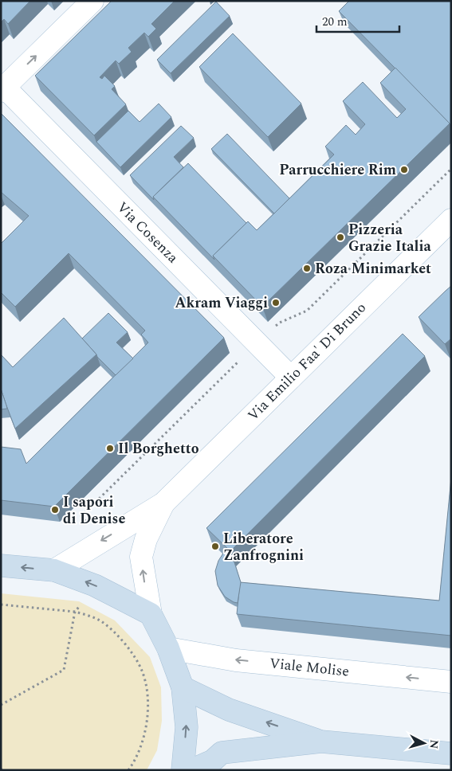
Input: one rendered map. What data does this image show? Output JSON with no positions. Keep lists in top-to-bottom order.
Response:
{
  "streets": {
    "street": ["Via Cosenza", "Via Emilio Faa' Di Bruno", "Viale Molise"]
  },
  "crossings": [
    ["Via Cosenza", "Via Emilio Faa' Di Bruno"]
  ],
  "one_way": ["Viale Molise"],
  "places": [
    "Parrucchiere Rim",
    "Pizzeria Grazie Italia",
    "Roza Minimarket",
    "Akram Viaggi",
    "Il Borghetto",
    "I sapori di Denise",
    "Liberatore Zanfrognini"
  ],
  "scale_bar": "20 m",
  "north": "right"
}
